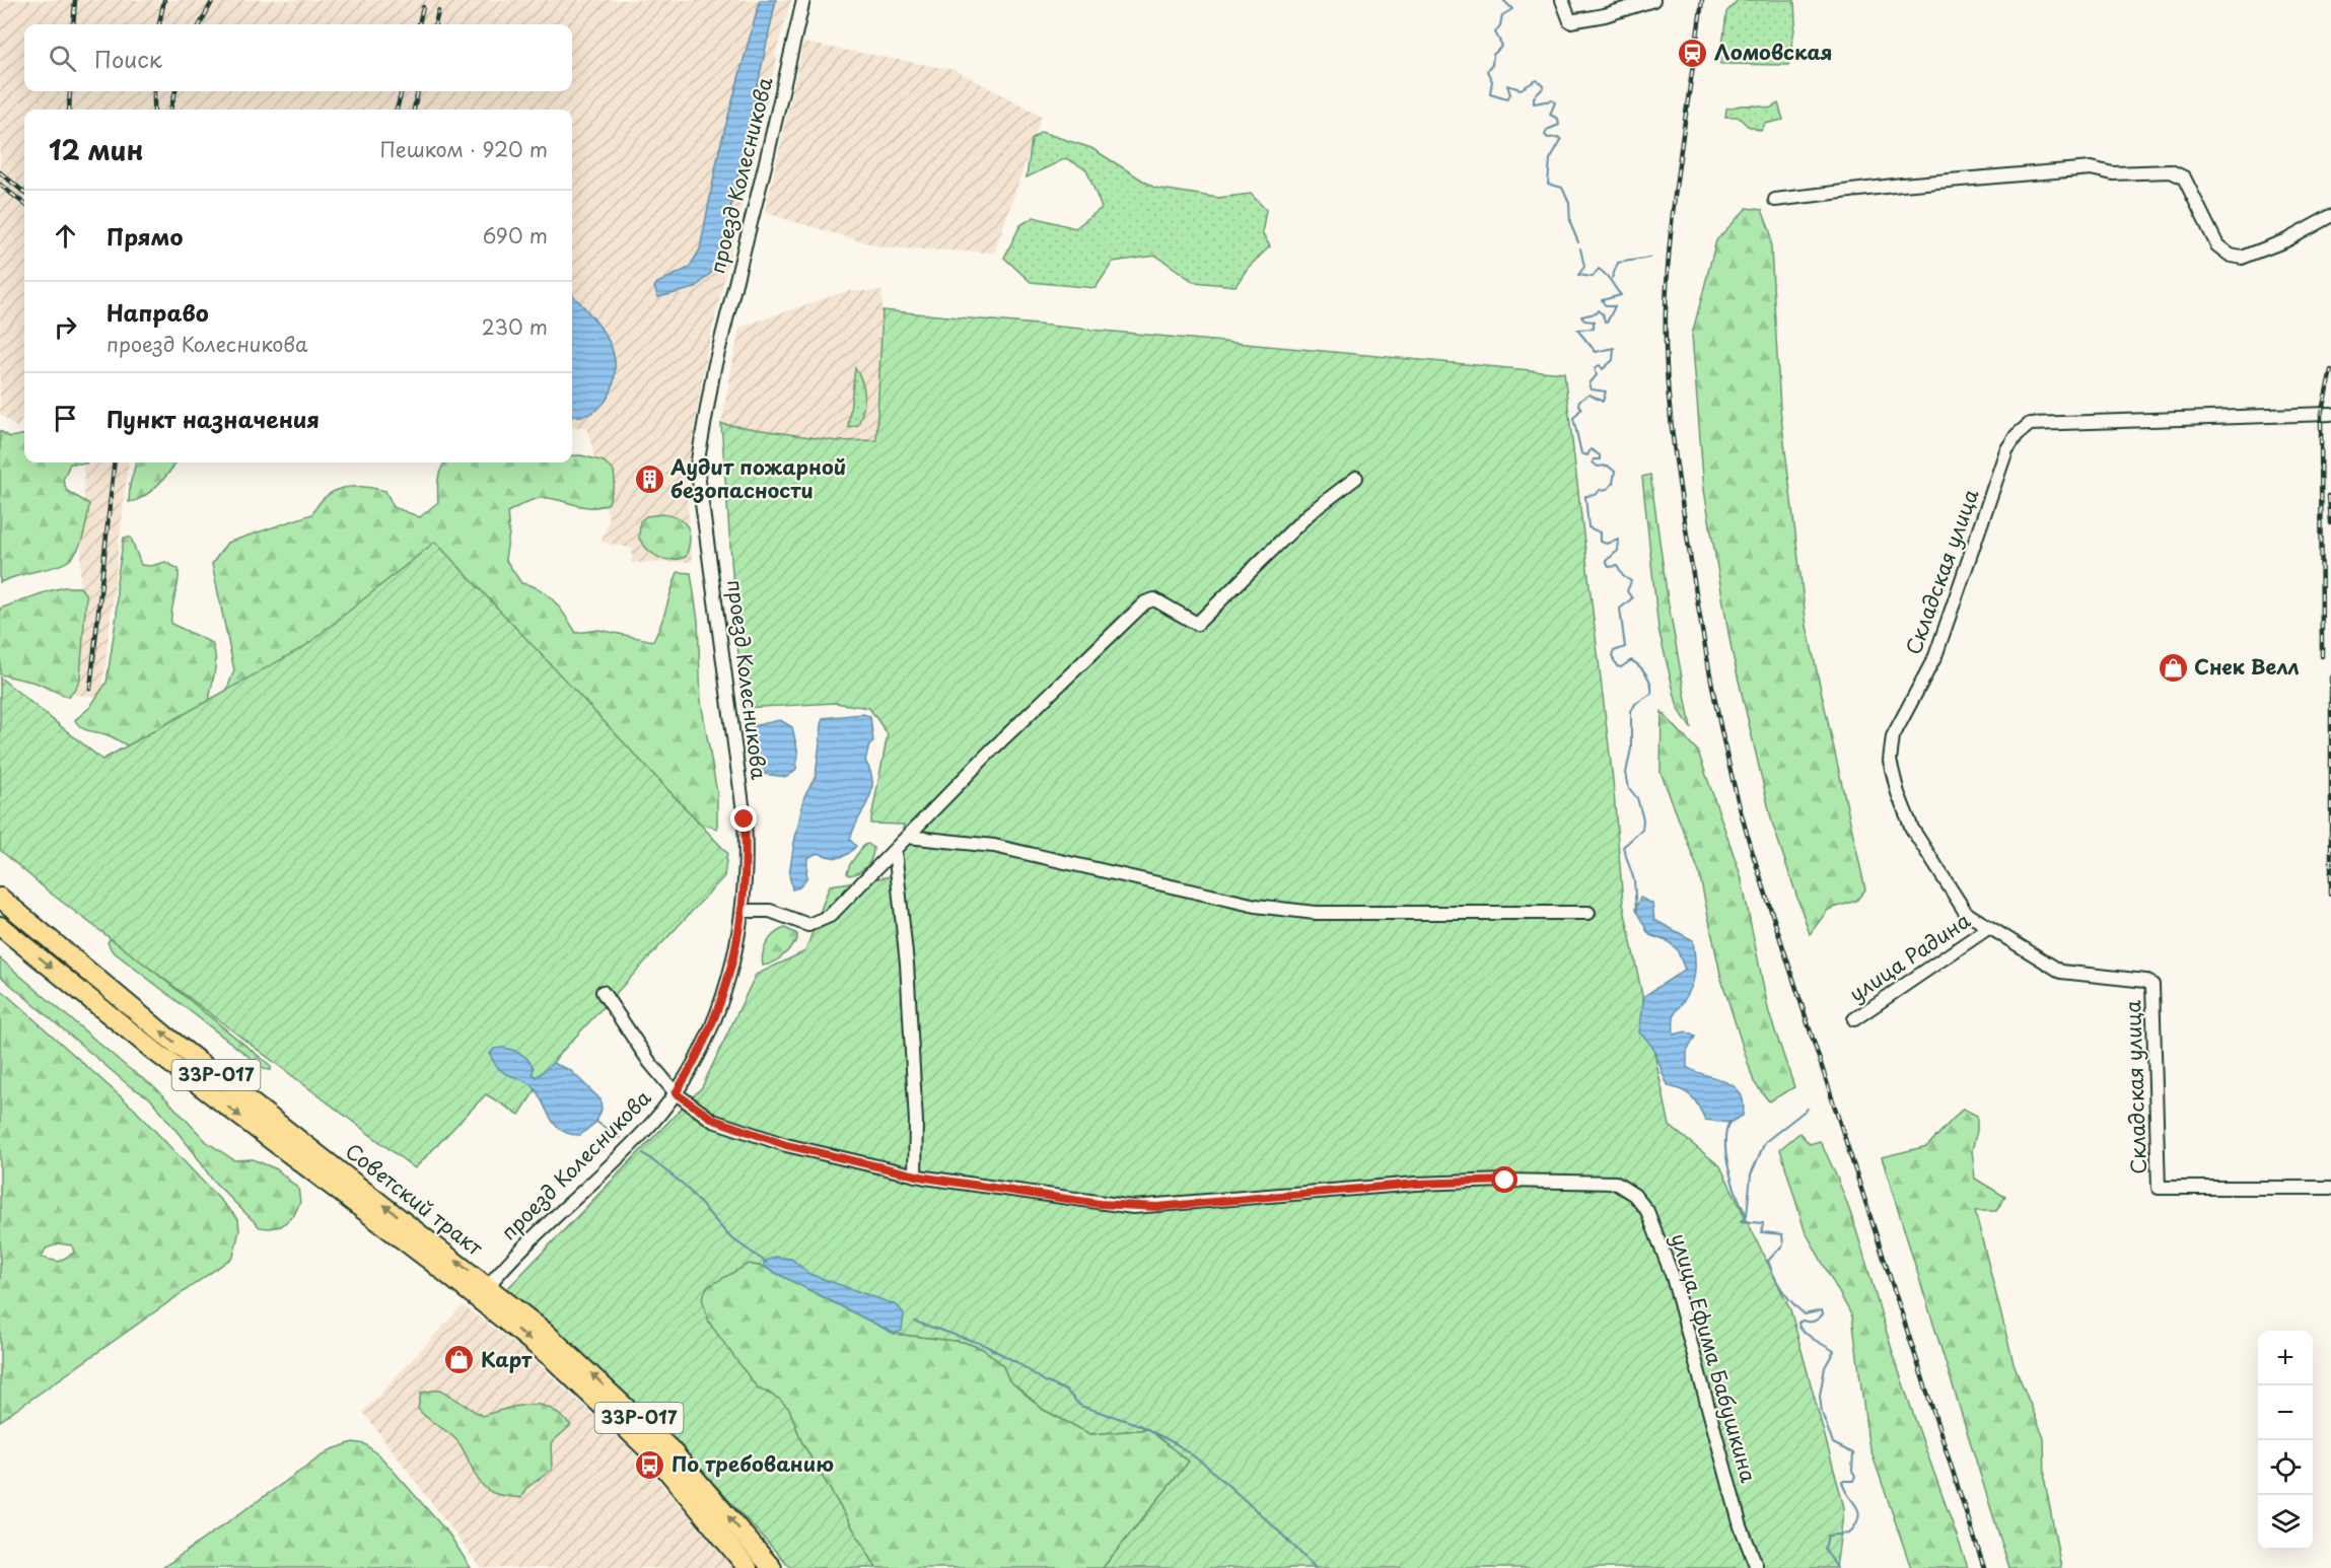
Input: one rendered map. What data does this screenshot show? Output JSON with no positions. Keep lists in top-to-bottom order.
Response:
{
  "streets": {
    "highway": ["33Р-017", "Советский тракт"],
    "street": [
      "проезд Колесникова",
      "Складская улица",
      "улица Радина",
      "улица Ефима Бабушкина"
    ]
  },
  "crossings": [
    ["проезд Колесникова", "Советский тракт"],
    ["Складская улица", "улица Радина"]
  ],
  "places": {
    "station": ["Ломовская"],
    "building": ["Аудит пожарной безопасности"],
    "shop": ["Снек Велл", "Карт"],
    "bus stop": ["По требованию"]
  },
  "page": {
    "search": "Поиск",
    "heading": ["12 мин", "Пешком · 920 m"],
    "list": [
      ["Прямо", "690 m"],
      ["Направо", "проезд Колесникова", "230 m"],
      "Пункт назначения"
    ],
    "map_buttons": ["+", "−"]
  }
}
